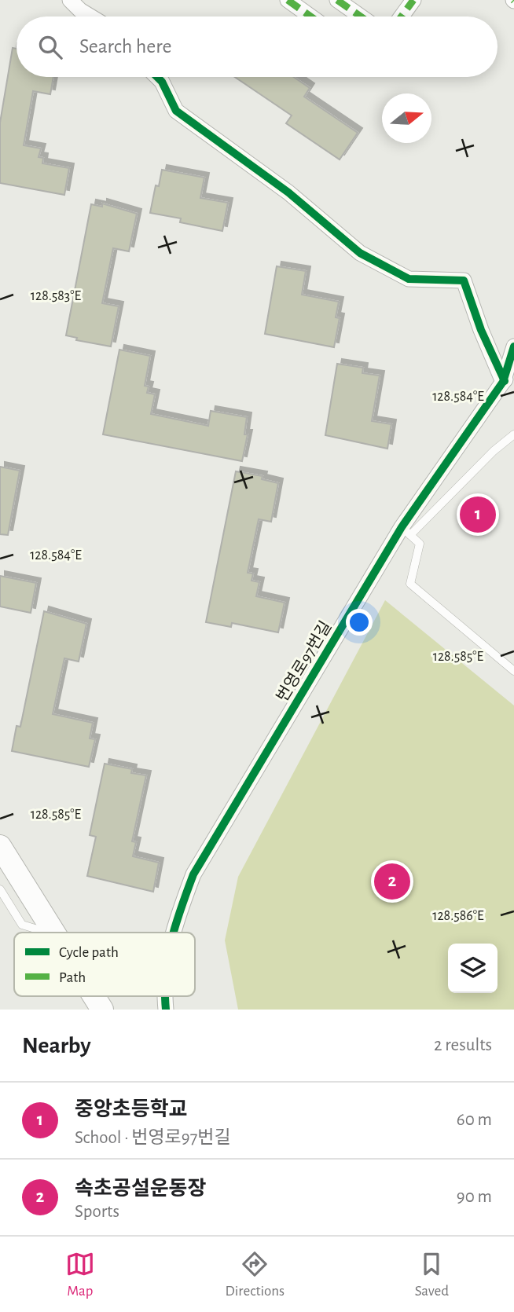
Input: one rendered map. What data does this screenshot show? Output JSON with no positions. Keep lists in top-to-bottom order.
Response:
{
  "streets": {
    "street": ["번영로97번길"]
  },
  "legend": ["Cycle path", "Path"],
  "north": "right",
  "page": {
    "search": "Search here",
    "pins": ["1", "2"],
    "heading": ["Nearby", "2 results"],
    "list": [
      {
        "mark": "1",
        "name": "중앙초등학교",
        "note": "School · 번영로97번길",
        "value": "60 m"
      },
      {
        "mark": "2",
        "name": "속초공설운동장",
        "note": "Sports",
        "value": "90 m"
      }
    ],
    "nav": ["Map", "Directions", "Saved"]
  },
  "coordinates": [
    "128.583°E",
    "128.584°E",
    "128.585°E",
    "128.586°E"
  ]
}
